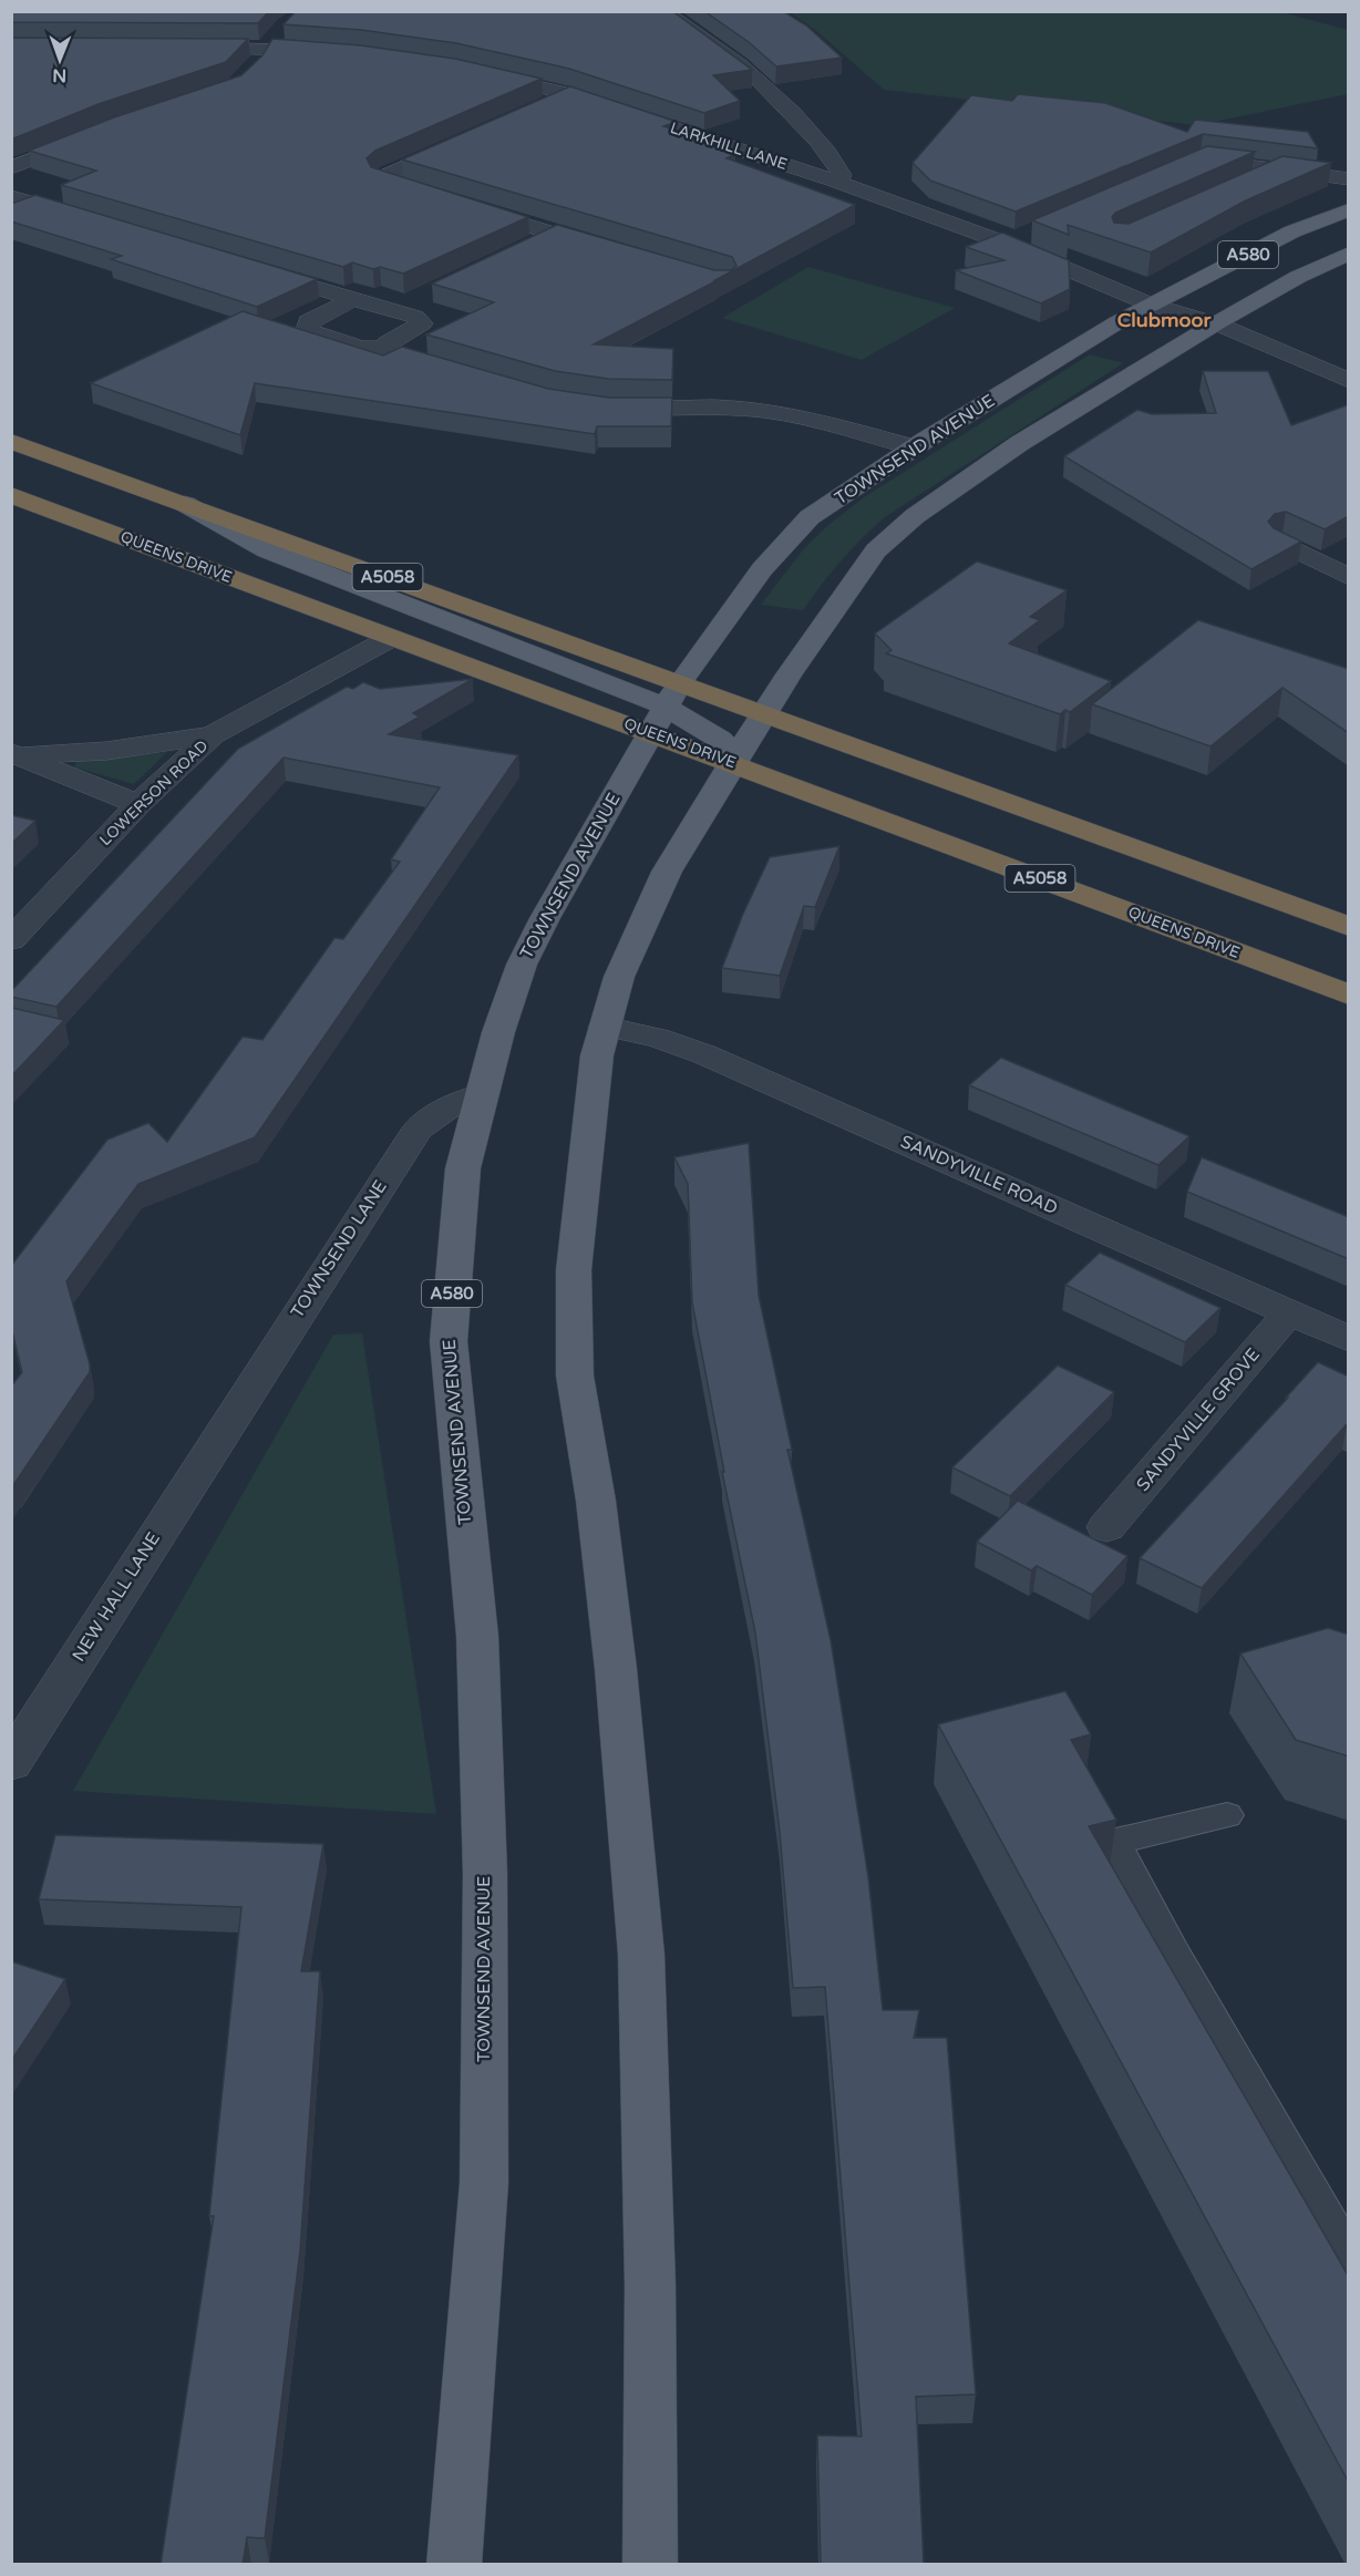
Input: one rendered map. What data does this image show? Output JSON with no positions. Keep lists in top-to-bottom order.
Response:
{
  "streets": {
    "highway": ["QUEENS DRIVE", "A5058"],
    "main road": ["A580", "TOWNSEND AVENUE"],
    "street": [
      "LARKHILL LANE",
      "LOWERSON ROAD",
      "SANDYVILLE ROAD",
      "TOWNSEND LANE",
      "SANDYVILLE GROVE",
      "NEW HALL LANE"
    ]
  },
  "crossings": [
    ["LARKHILL LANE", "A580"],
    ["LARKHILL LANE", "TOWNSEND AVENUE"],
    ["A580", "TOWNSEND AVENUE"],
    ["A580", "QUEENS DRIVE"],
    ["A580", "SANDYVILLE ROAD"],
    ["TOWNSEND AVENUE", "QUEENS DRIVE"],
    ["TOWNSEND AVENUE", "TOWNSEND LANE"],
    ["QUEENS DRIVE", "LOWERSON ROAD"],
    ["SANDYVILLE ROAD", "SANDYVILLE GROVE"],
    ["TOWNSEND LANE", "NEW HALL LANE"]
  ],
  "districts": ["Clubmoor"],
  "north": "bottom"
}
